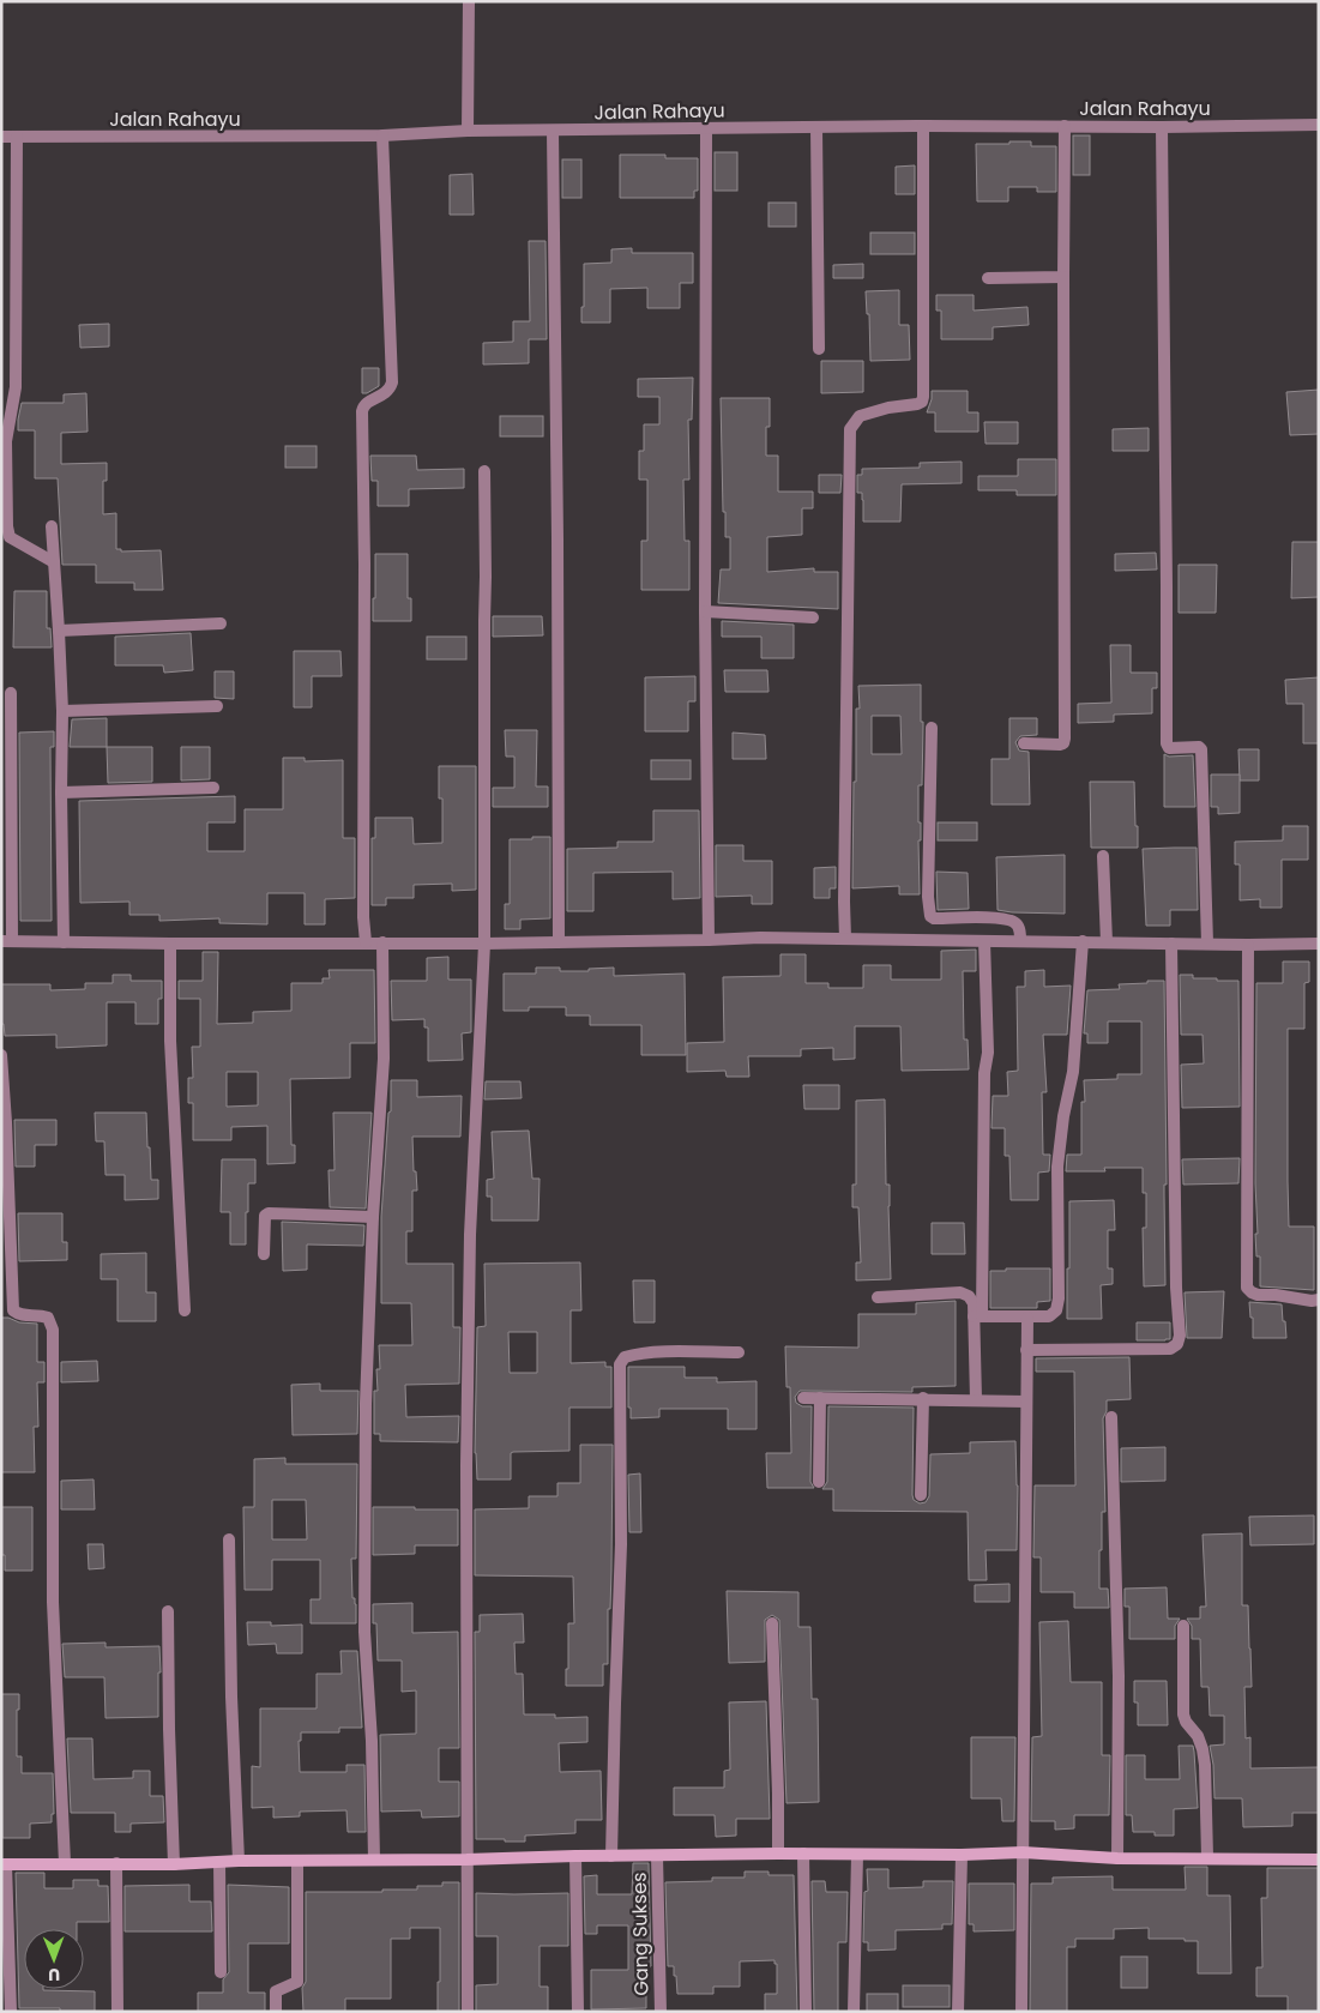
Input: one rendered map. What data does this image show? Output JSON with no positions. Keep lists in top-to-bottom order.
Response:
{
  "streets": {
    "street": ["Jalan Rahayu", "Gang Sukses"]
  },
  "north": "bottom"
}
